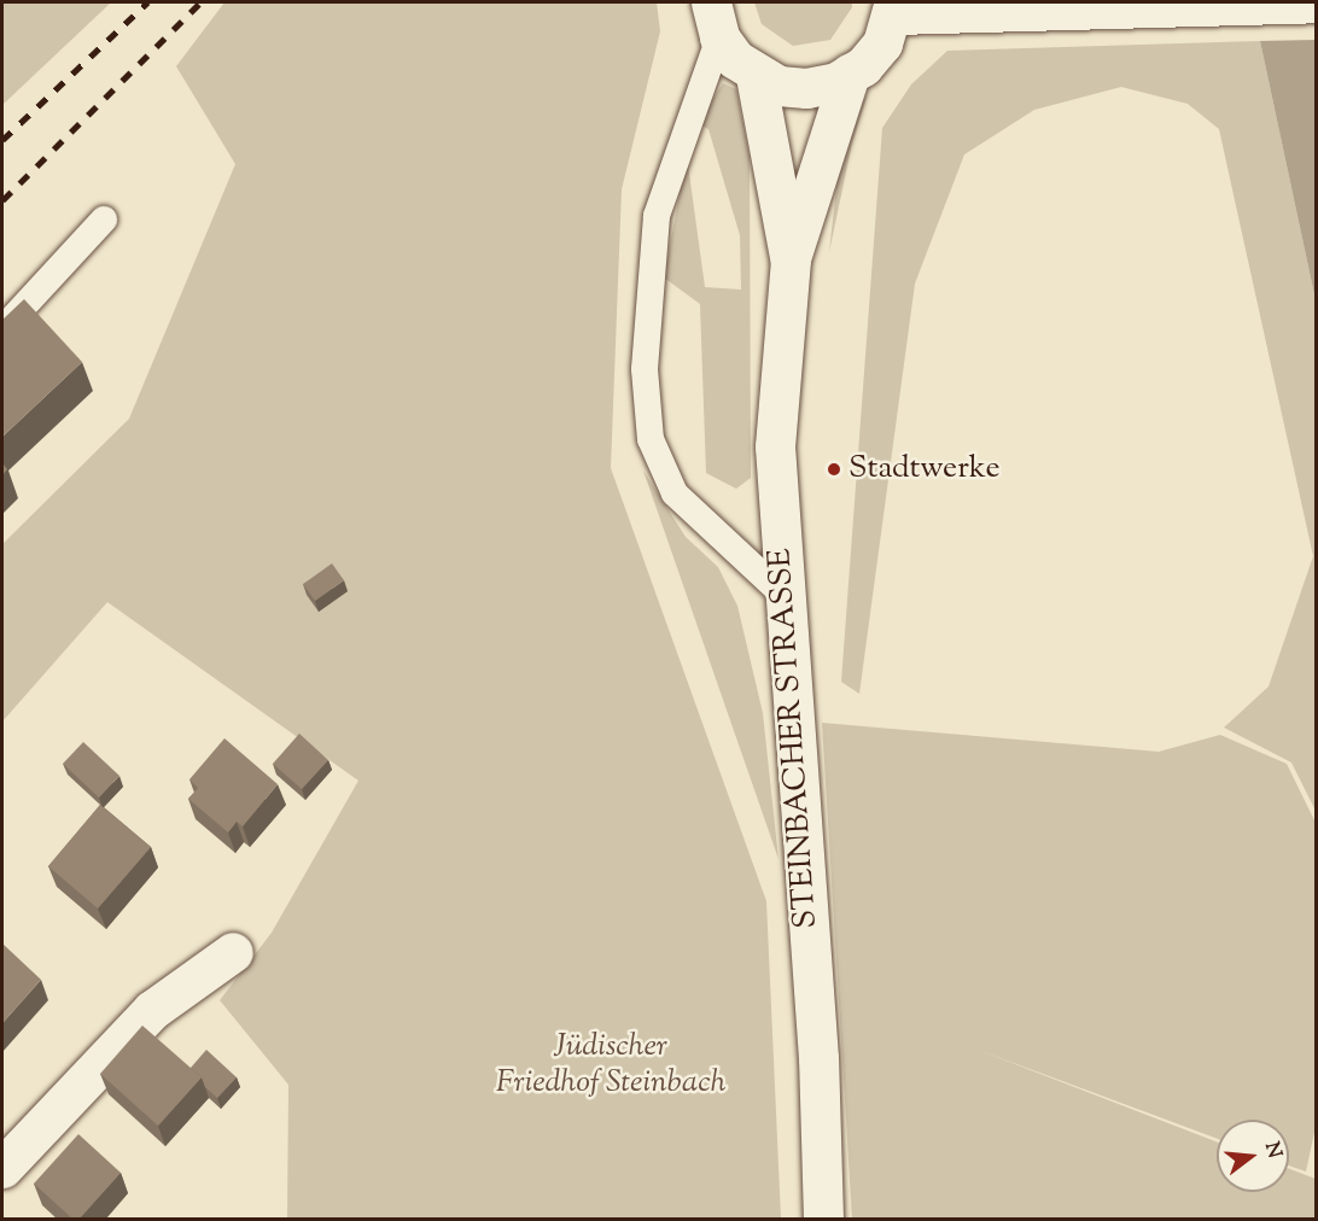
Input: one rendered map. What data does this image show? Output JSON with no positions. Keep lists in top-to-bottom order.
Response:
{
  "streets": {
    "main road": ["STEINBACHER STRASSE"]
  },
  "parks": ["Jüdischer Friedhof Steinbach"],
  "places": ["Stadtwerke"],
  "north": "right"
}
